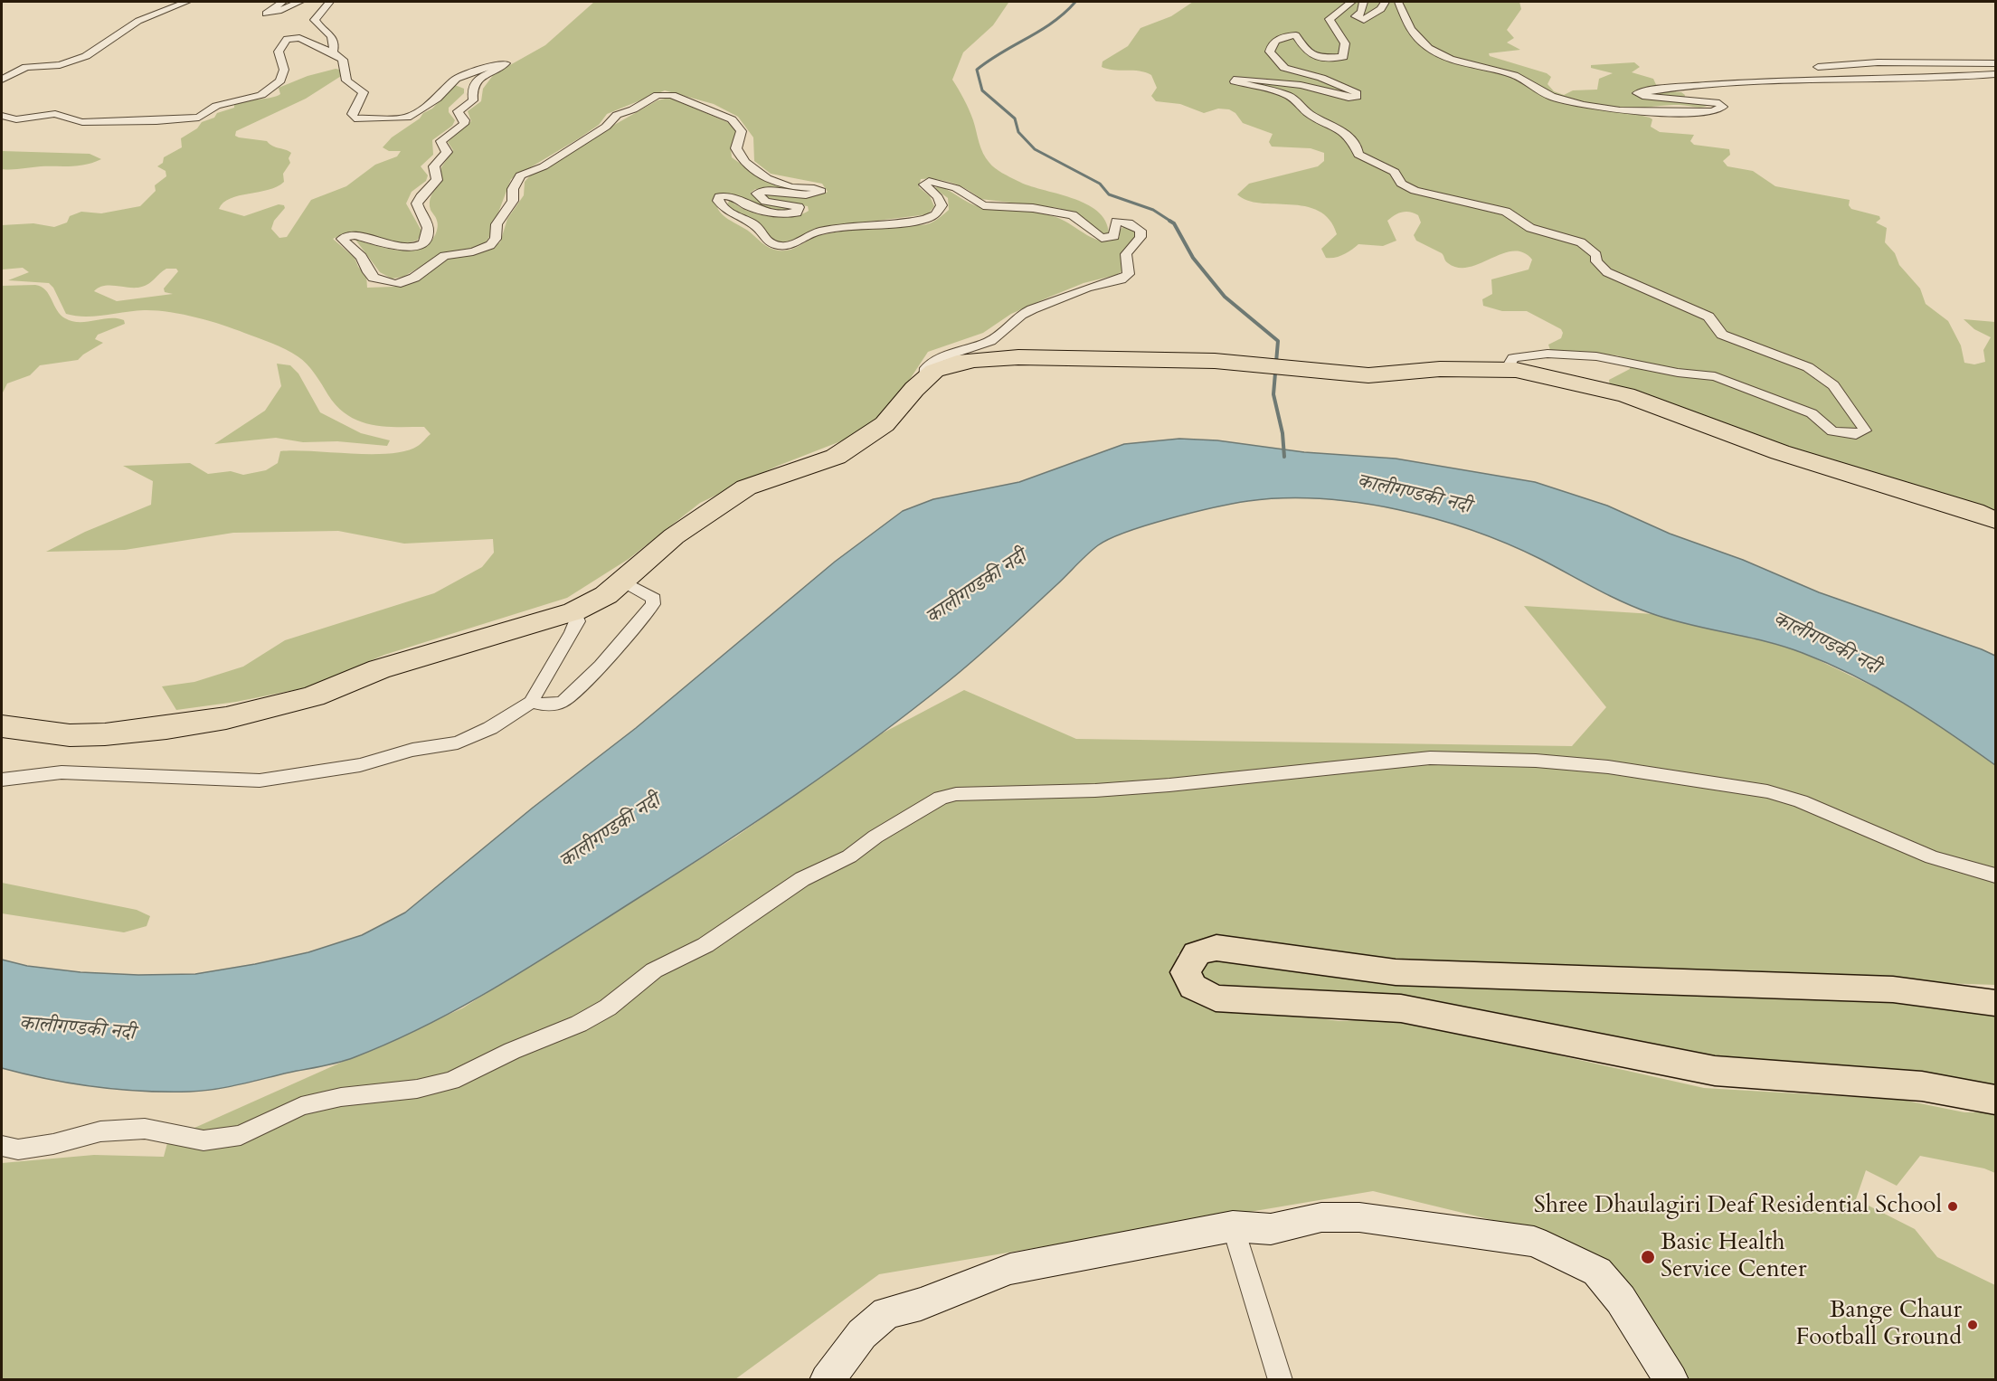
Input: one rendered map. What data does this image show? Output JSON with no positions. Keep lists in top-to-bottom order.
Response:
{
  "water": ["कालीगण्डकी नदी"],
  "places": ["Shree Dhaulagiri Deaf Residential School", "Basic Health Service Center", "Bange Chaur Football Ground"]
}
